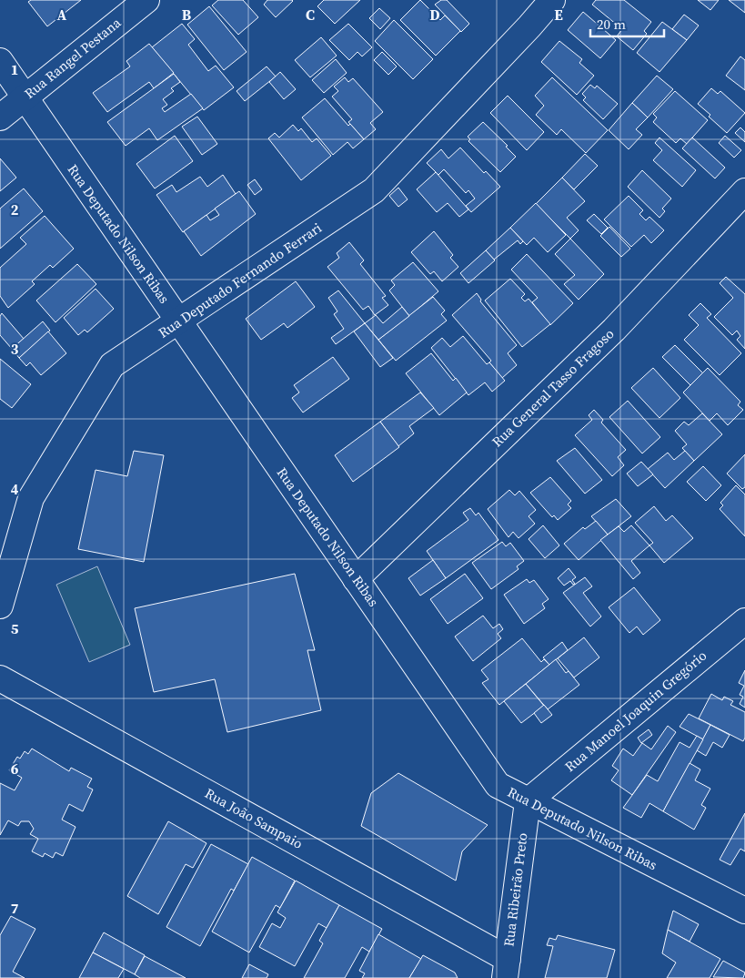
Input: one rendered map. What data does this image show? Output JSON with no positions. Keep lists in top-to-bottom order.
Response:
{
  "streets": {
    "street": [
      "Rua Rangel Pestana",
      "Rua Deputado Nilson Ribas",
      "Rua Deputado Fernando Ferrari",
      "Rua General Tasso Fragoso",
      "Rua Manoel Joaquin Gregório",
      "Rua João Sampaio",
      "Rua Ribeirão Preto"
    ]
  },
  "crossings": [
    ["Rua Rangel Pestana", "Rua Deputado Nilson Ribas"],
    ["Rua Deputado Nilson Ribas", "Rua Deputado Fernando Ferrari"],
    ["Rua Deputado Nilson Ribas", "Rua General Tasso Fragoso"],
    ["Rua Deputado Nilson Ribas", "Rua Manoel Joaquin Gregório"],
    ["Rua Deputado Nilson Ribas", "Rua Ribeirão Preto"],
    ["Rua Manoel Joaquin Gregório", "Rua Ribeirão Preto"],
    ["Rua João Sampaio", "Rua Ribeirão Preto"]
  ],
  "scale_bar": "20 m",
  "grid": {
    "columns": [
      "A",
      "B",
      "C",
      "D",
      "E"
    ],
    "rows": [
      "1",
      "2",
      "3",
      "4",
      "5",
      "6",
      "7"
    ]
  }
}
